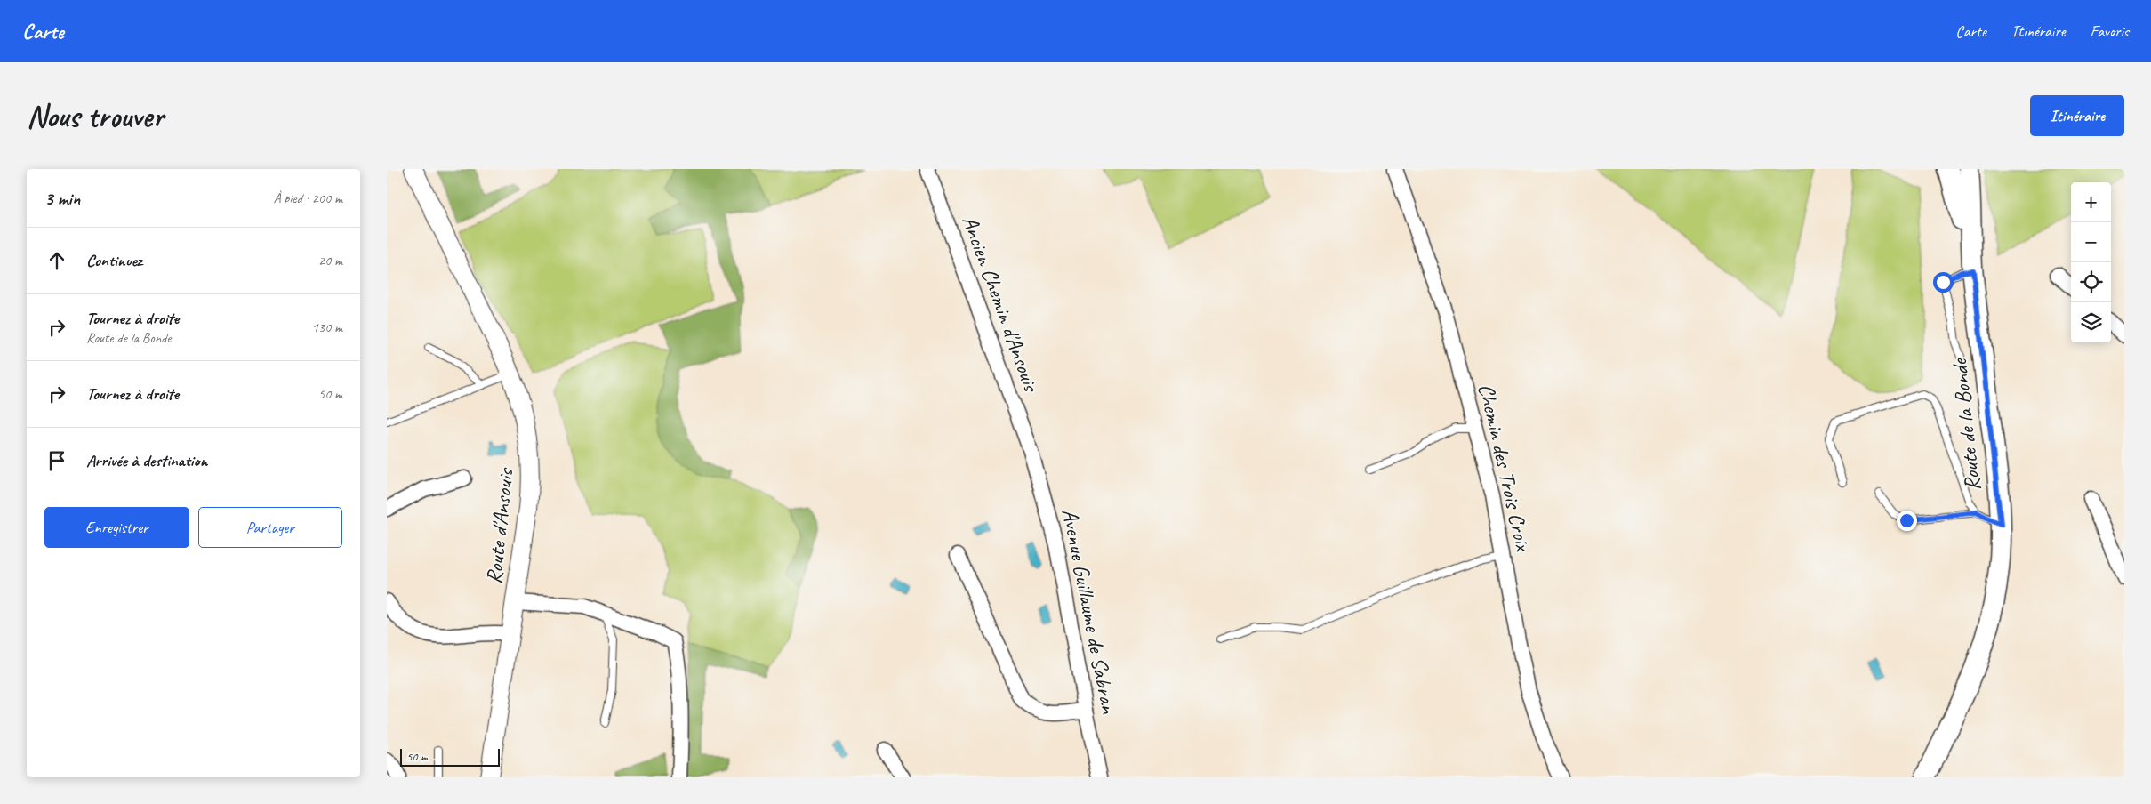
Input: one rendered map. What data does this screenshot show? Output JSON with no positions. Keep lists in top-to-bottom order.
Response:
{
  "streets": {
    "main road": ["Route de la Bonde"],
    "street": [
      "Ancien Chemin d'Ansouis",
      "Chemin des Trois Croix",
      "Route d'Ansouis",
      "Avenue Guillaume de Sabran"
    ]
  },
  "crossings": [
    ["Ancien Chemin d'Ansouis", "Avenue Guillaume de Sabran"]
  ],
  "scale_bar": "50 m",
  "page": {
    "header": "Carte",
    "nav": ["Carte", "Itinéraire", "Favoris"],
    "buttons": [
      "Itinéraire",
      ["Enregistrer", "Partager"]
    ],
    "title": "Nous trouver",
    "heading": ["3 min", "À pied · 200 m"],
    "map_buttons": ["+", "−"],
    "list": [
      ["Continuez", "20 m"],
      ["Tournez à droite", "Route de la Bonde", "130 m"],
      ["Tournez à droite", "50 m"],
      "Arrivée à destination"
    ],
    "scale": "50 m"
  }
}
